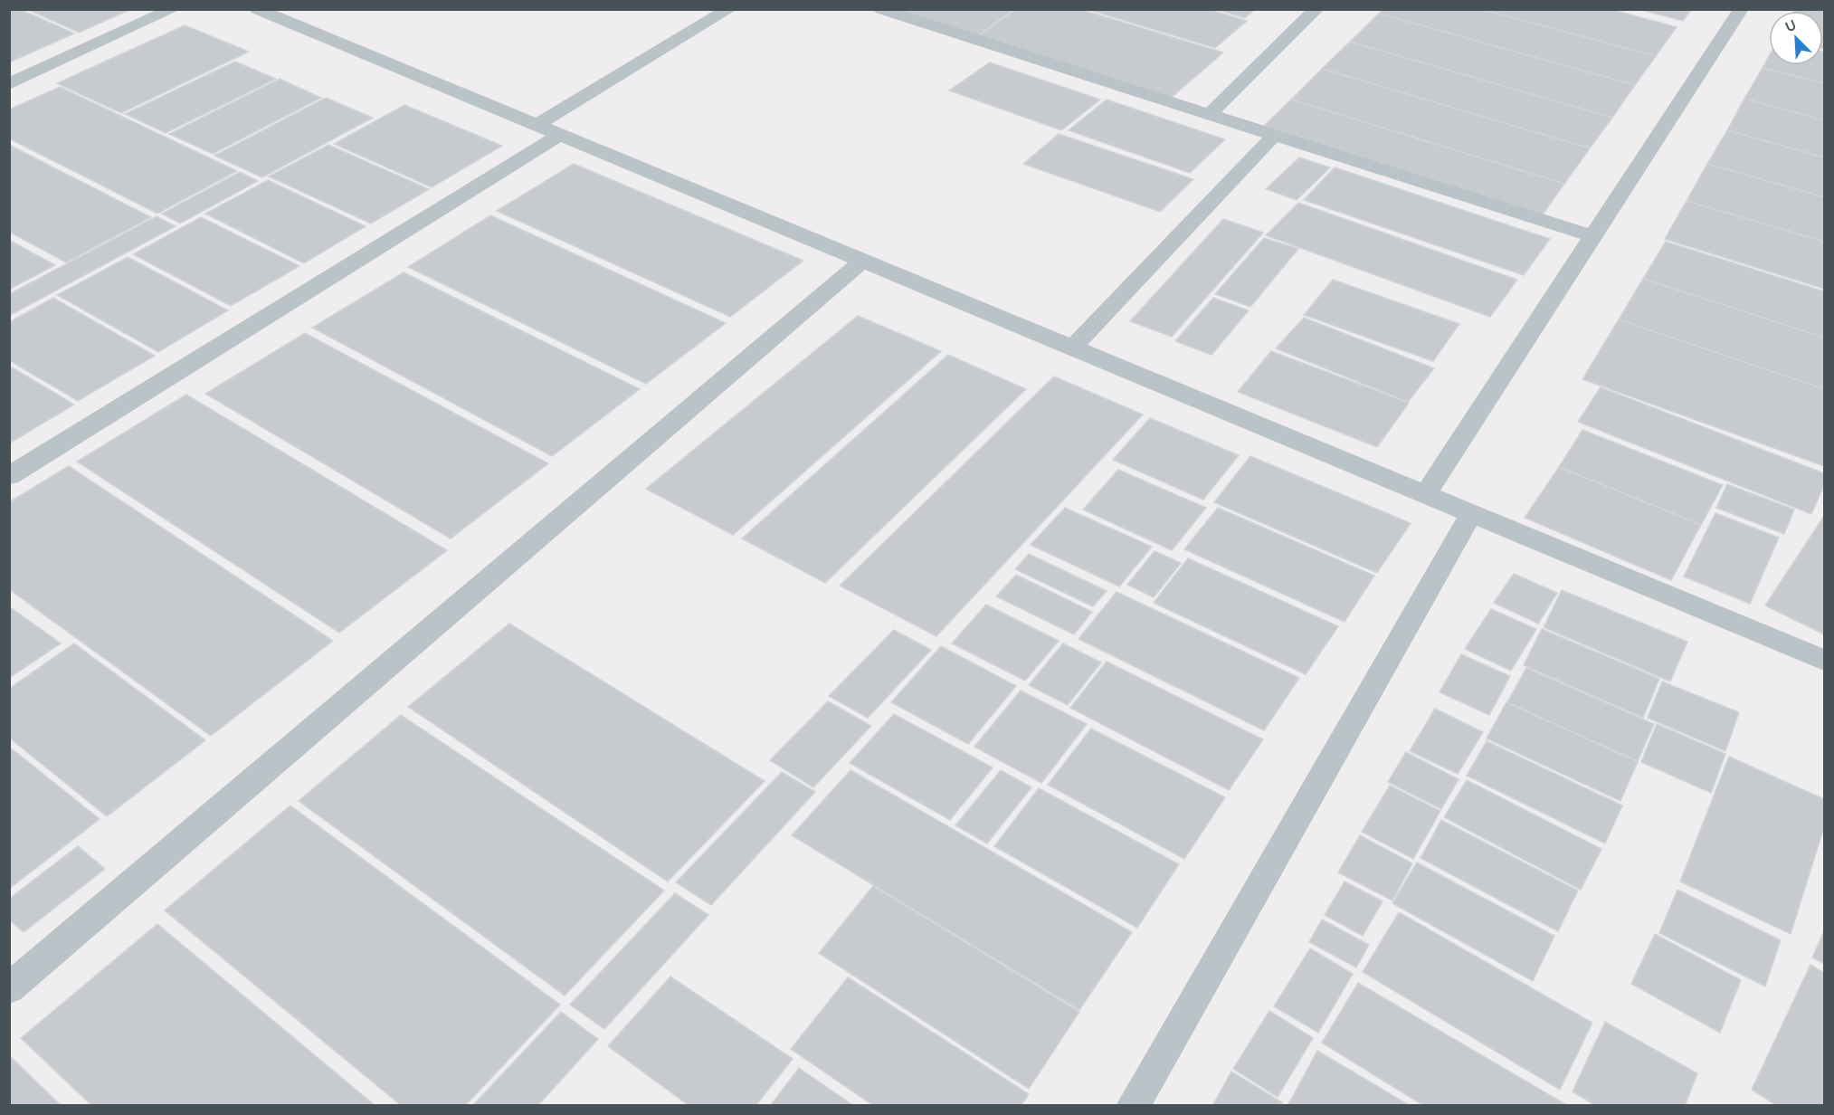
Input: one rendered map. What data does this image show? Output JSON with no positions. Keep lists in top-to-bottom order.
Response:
{
  "north": "top left"
}
